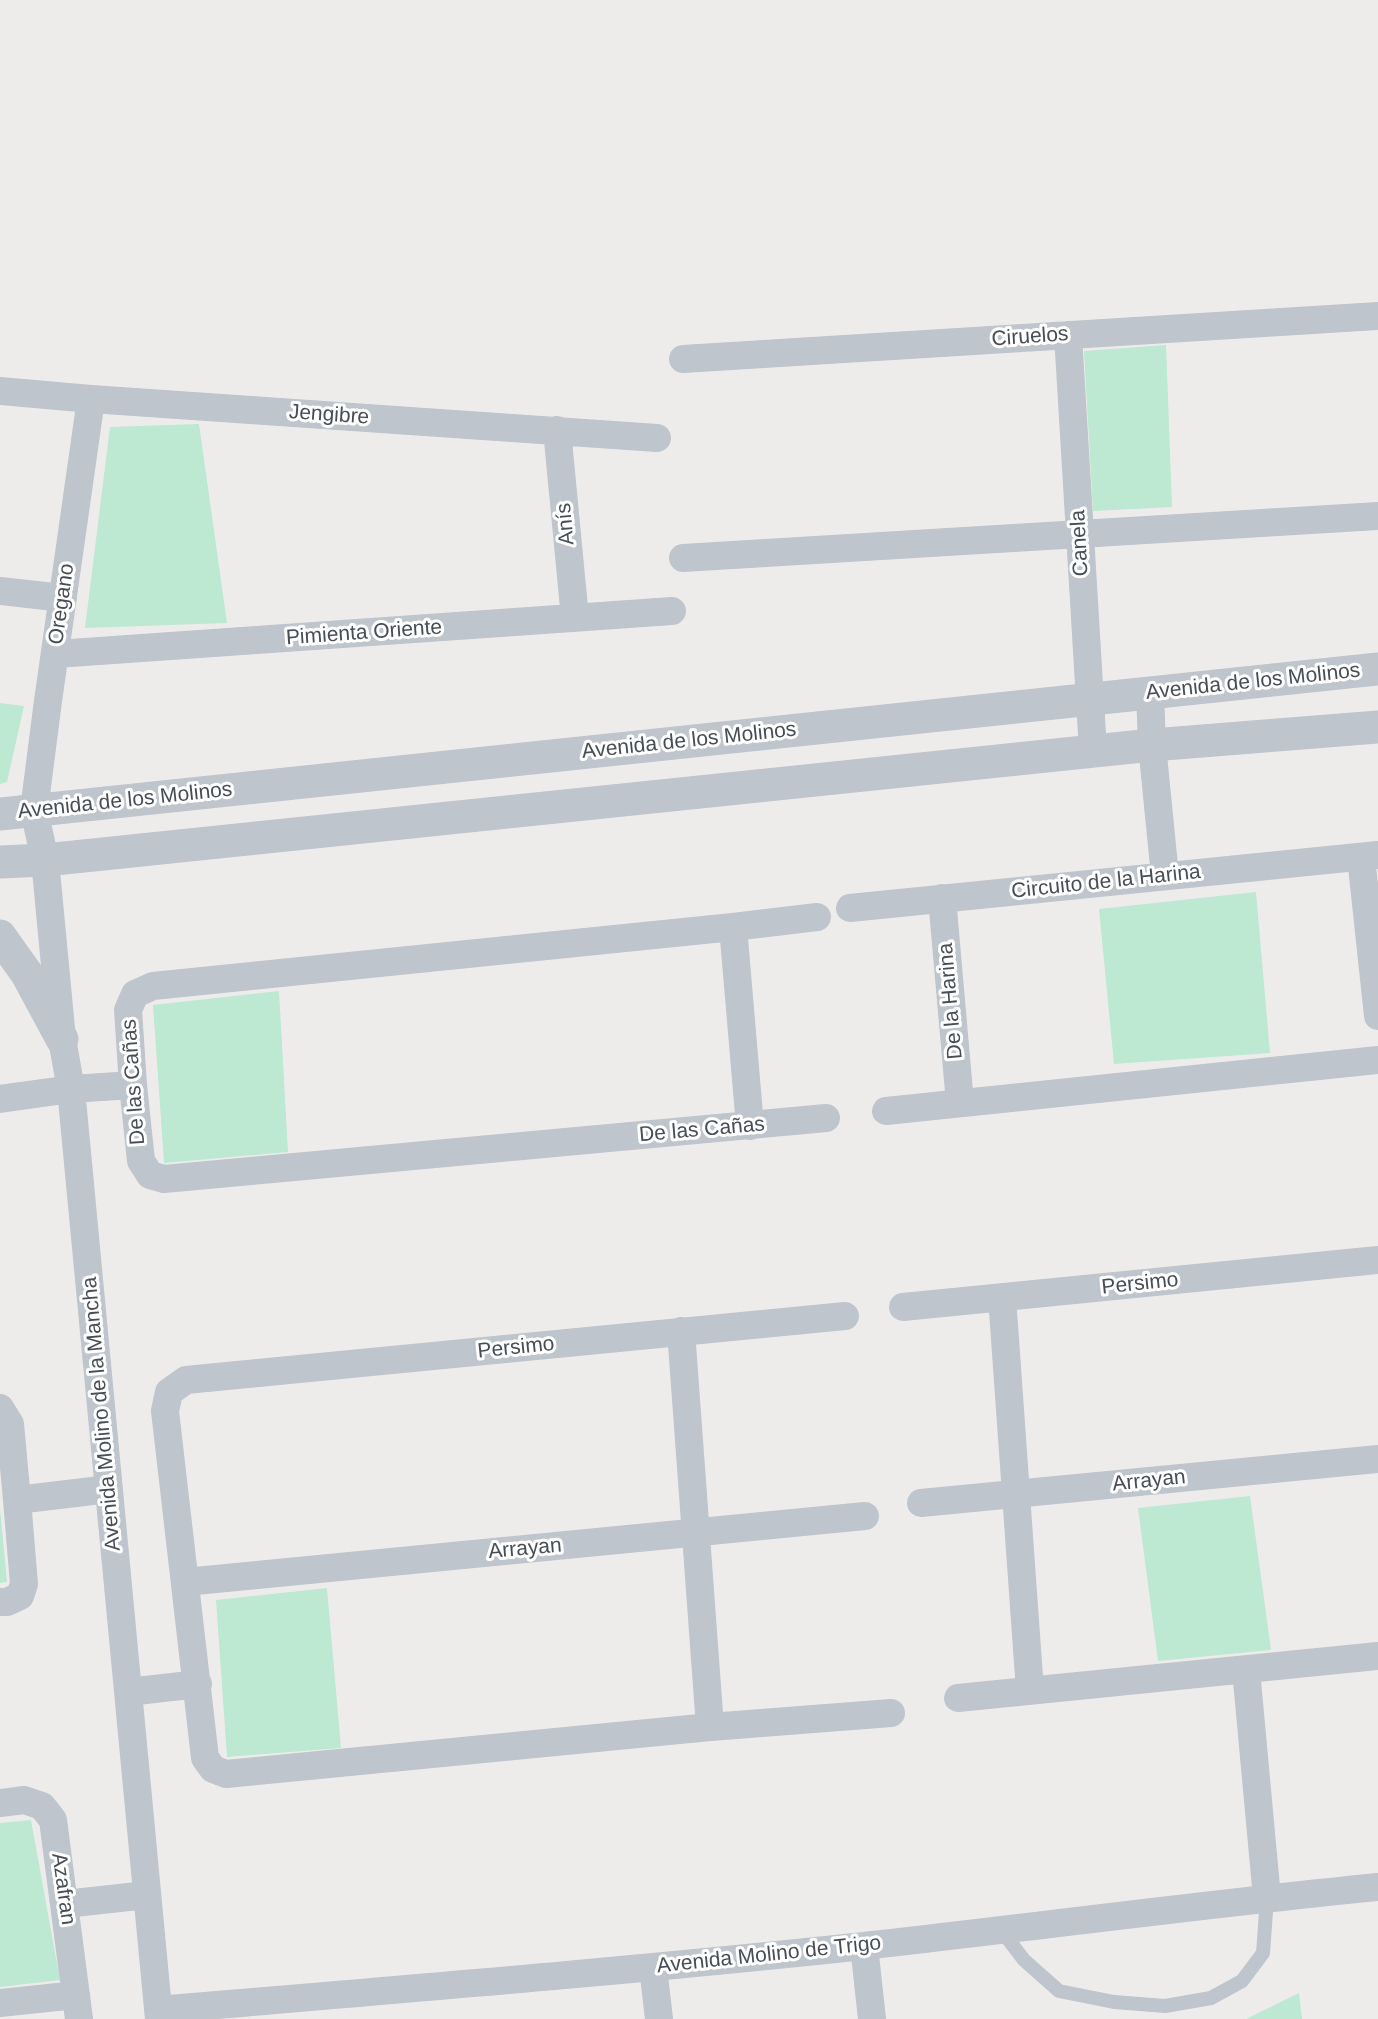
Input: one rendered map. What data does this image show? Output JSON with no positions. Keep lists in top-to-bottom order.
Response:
{
  "streets": {
    "street": [
      "Ciruelos",
      "Jengibre",
      "Anís",
      "Canela",
      "Oregano",
      "Pimienta Oriente",
      "Avenida de los Molinos",
      "Circuito de la Harina",
      "De la Harina",
      "De las Cañas",
      "Persimo",
      "Avenida Molino de la Mancha",
      "Arrayan",
      "Azafran",
      "Avenida Molino de Trigo"
    ]
  },
  "crossings": [
    ["Ciruelos", "Canela"],
    ["Jengibre", "Anís"],
    ["Jengibre", "Oregano"],
    ["Anís", "Pimienta Oriente"],
    ["Canela", "Avenida de los Molinos"],
    ["Oregano", "Pimienta Oriente"],
    ["Oregano", "Avenida de los Molinos"],
    ["Oregano", "Avenida Molino de la Mancha"],
    ["Avenida de los Molinos", "Avenida Molino de la Mancha"],
    ["Circuito de la Harina", "De la Harina"],
    ["Persimo", "Arrayan"],
    ["Avenida Molino de la Mancha", "Avenida Molino de Trigo"]
  ]
}
